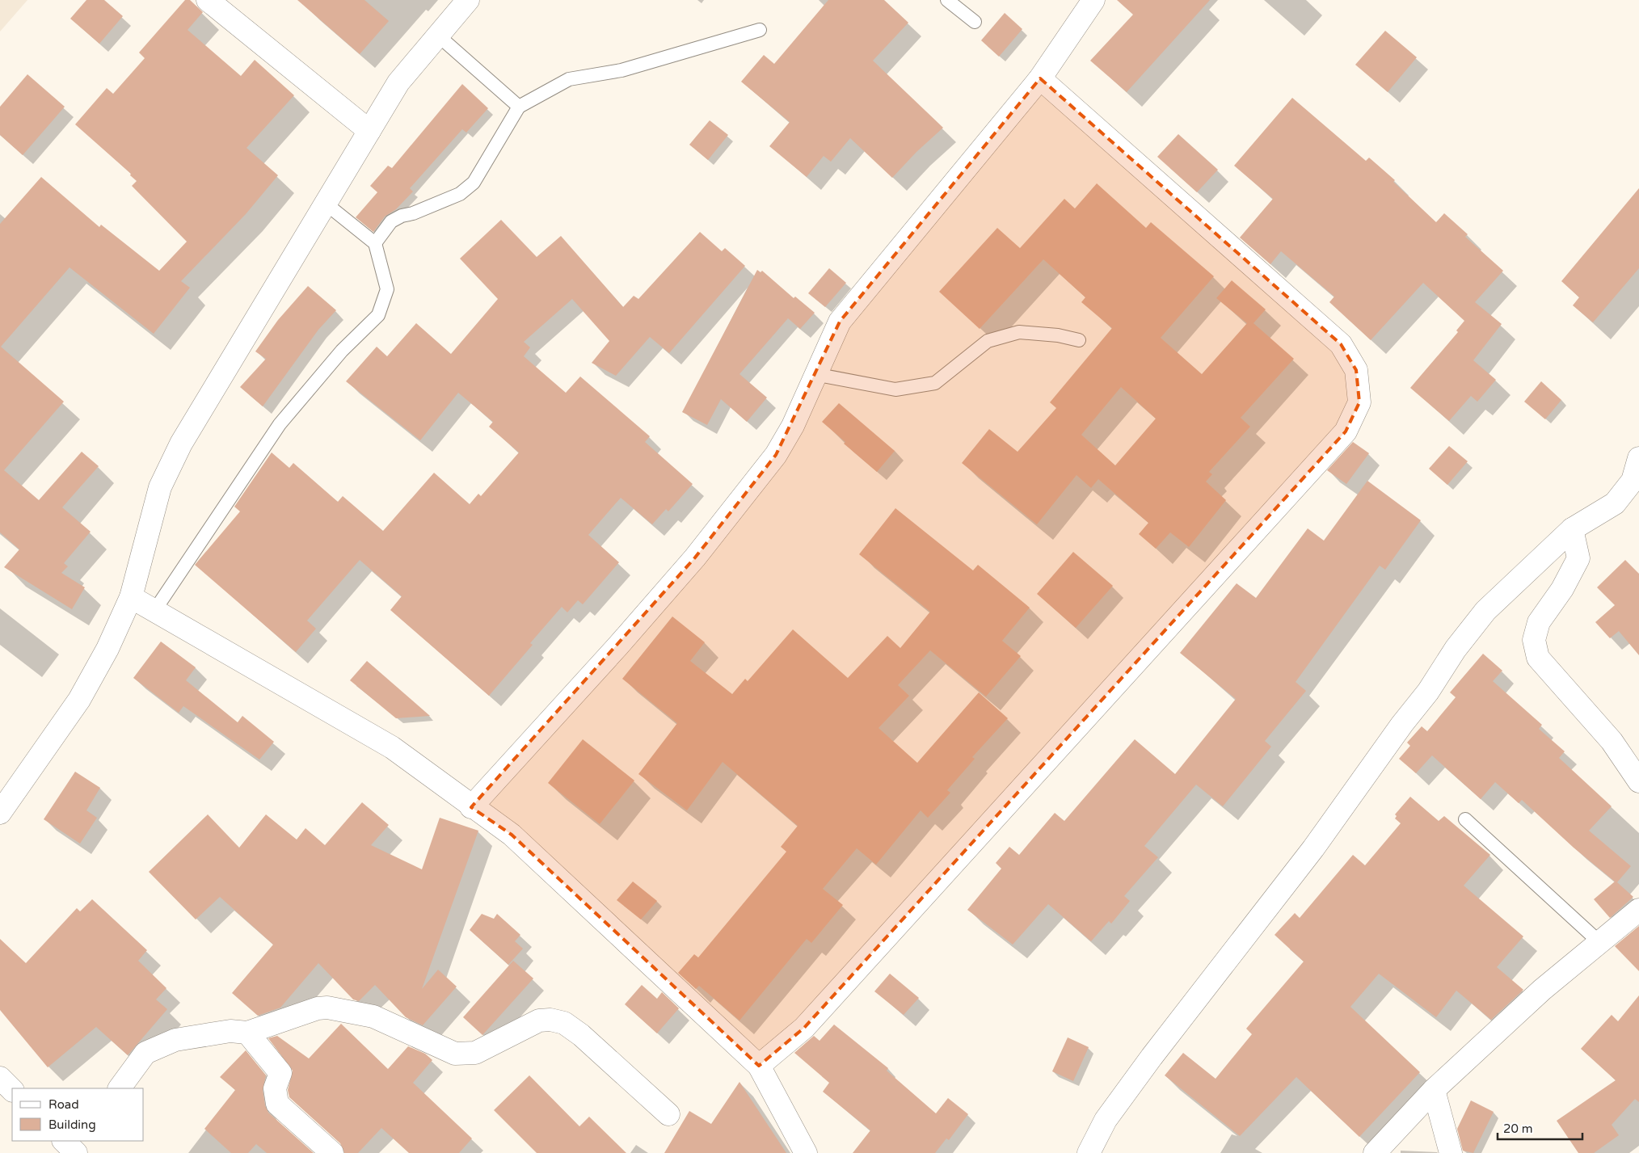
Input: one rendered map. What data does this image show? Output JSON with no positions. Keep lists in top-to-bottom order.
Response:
{
  "legend": ["Road", "Building"],
  "scale_bar": "20 m"
}
